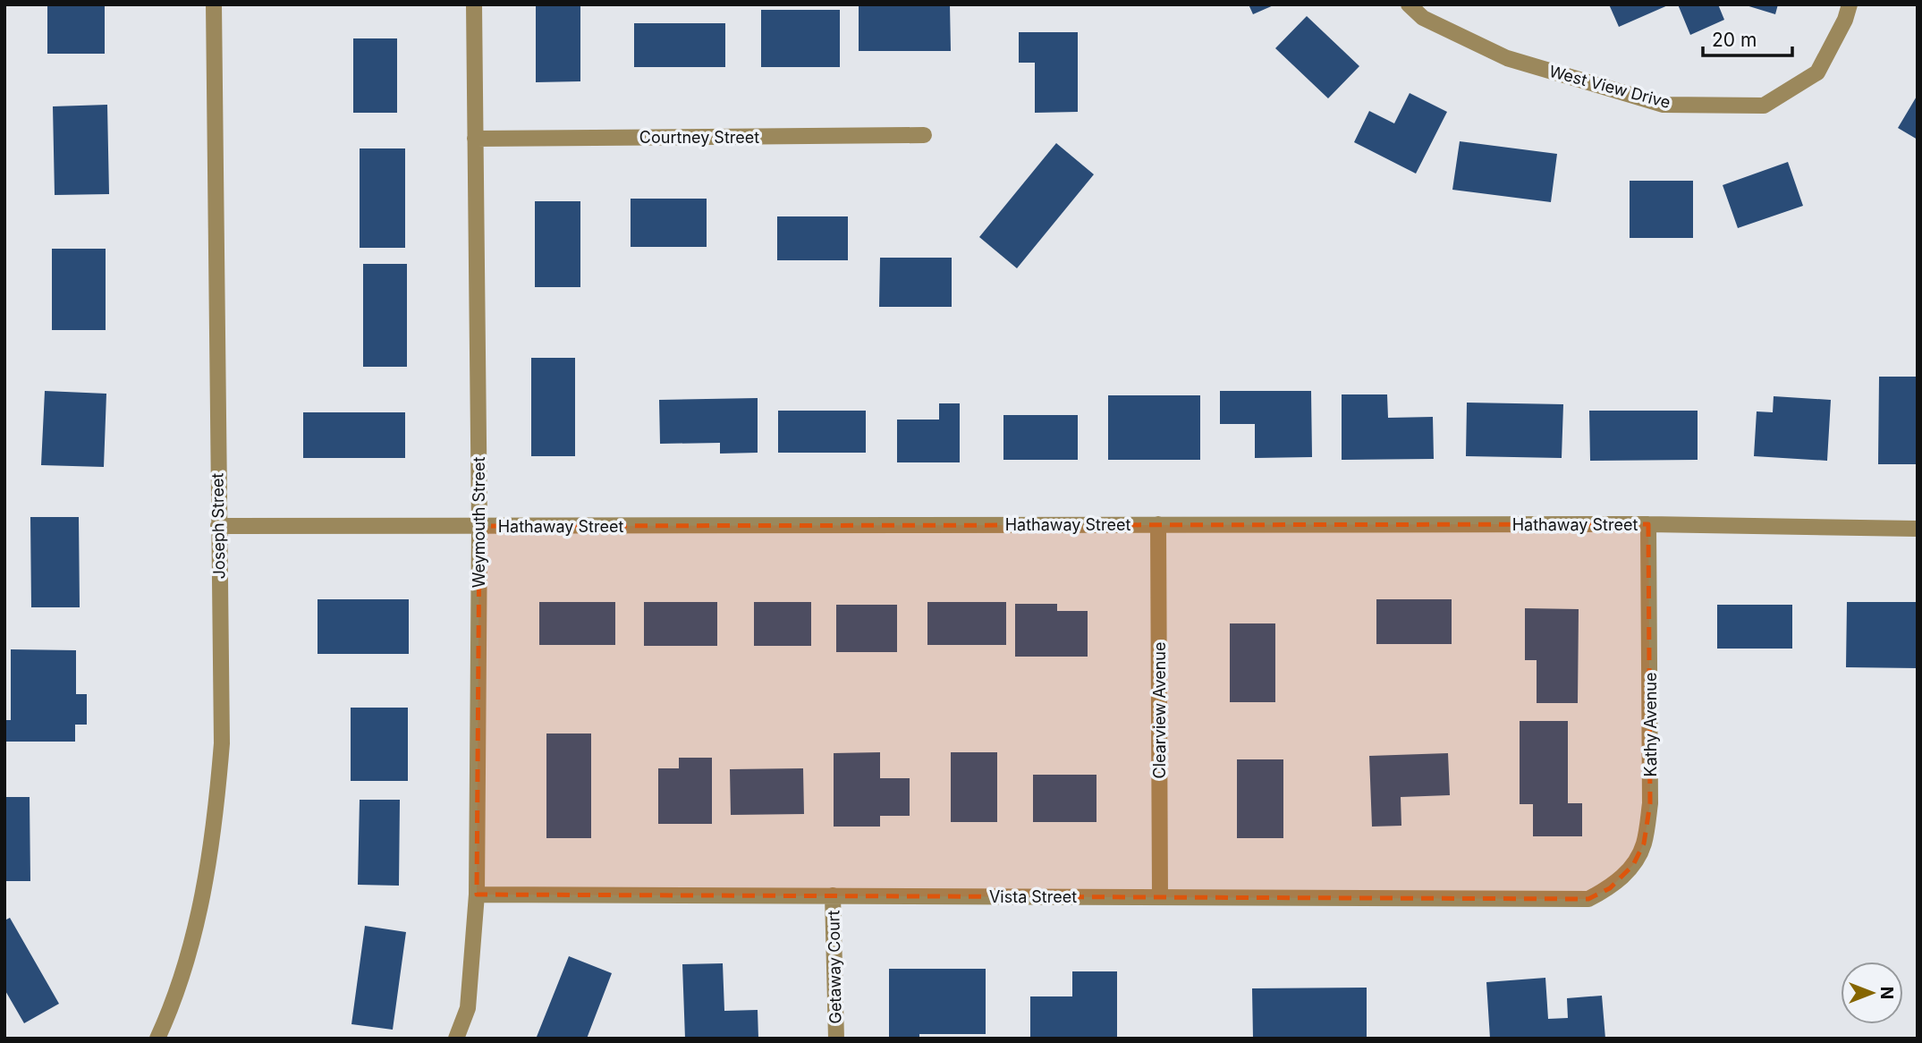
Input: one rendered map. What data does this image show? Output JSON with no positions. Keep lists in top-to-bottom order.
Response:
{
  "streets": {
    "street": [
      "West View Drive",
      "Courtney Street",
      "Weymouth Street",
      "Hathaway Street",
      "Joseph Street",
      "Clearview Avenue",
      "Kathy Avenue",
      "Vista Street",
      "Getaway Court"
    ]
  },
  "crossings": [
    ["Courtney Street", "Weymouth Street"],
    ["Weymouth Street", "Hathaway Street"],
    ["Weymouth Street", "Vista Street"],
    ["Hathaway Street", "Joseph Street"],
    ["Hathaway Street", "Clearview Avenue"],
    ["Hathaway Street", "Kathy Avenue"],
    ["Clearview Avenue", "Vista Street"],
    ["Kathy Avenue", "Vista Street"],
    ["Vista Street", "Getaway Court"]
  ],
  "scale_bar": "20 m",
  "north": "right"
}
